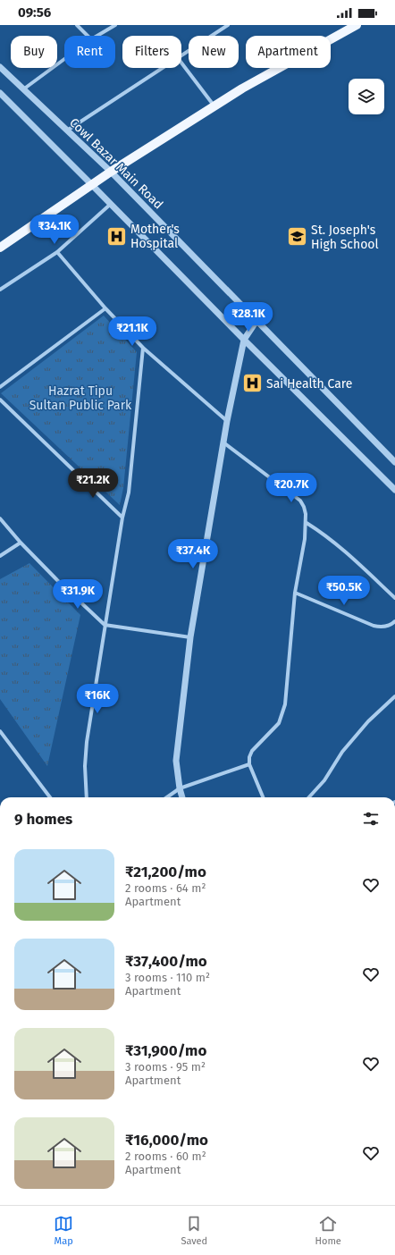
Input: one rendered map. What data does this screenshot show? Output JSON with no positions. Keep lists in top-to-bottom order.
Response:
{
  "streets": {
    "street": ["Cowl Bazar Main Road"]
  },
  "parks": ["Hazrat Tipu Sultan Public Park"],
  "places": {
    "hospital": ["Mother's Hospital", "Sai Health Care"],
    "school or university": ["St. Joseph's High School"]
  },
  "page": {
    "status": "09:56",
    "chip": [
      "Buy",
      "Rent",
      "Filters",
      "New",
      "Apartment"
    ],
    "price": [
      "₹34.1K",
      "₹28.1K",
      "₹21.1K",
      "₹21.2K",
      "₹20.7K",
      "₹37.4K",
      "₹50.5K",
      "₹31.9K",
      "₹16K"
    ],
    "heading": "9 homes",
    "list": [
      {
        "name": "₹21,200/mo",
        "note": "2 rooms · 64 m² · Apartment"
      },
      {
        "name": "₹37,400/mo",
        "note": "3 rooms · 110 m² · Apartment"
      },
      {
        "name": "₹31,900/mo",
        "note": "3 rooms · 95 m² · Apartment"
      },
      {
        "name": "₹16,000/mo",
        "note": "2 rooms · 60 m² · Apartment"
      }
    ],
    "tabs": ["Map", "Saved", "Home"]
  }
}
